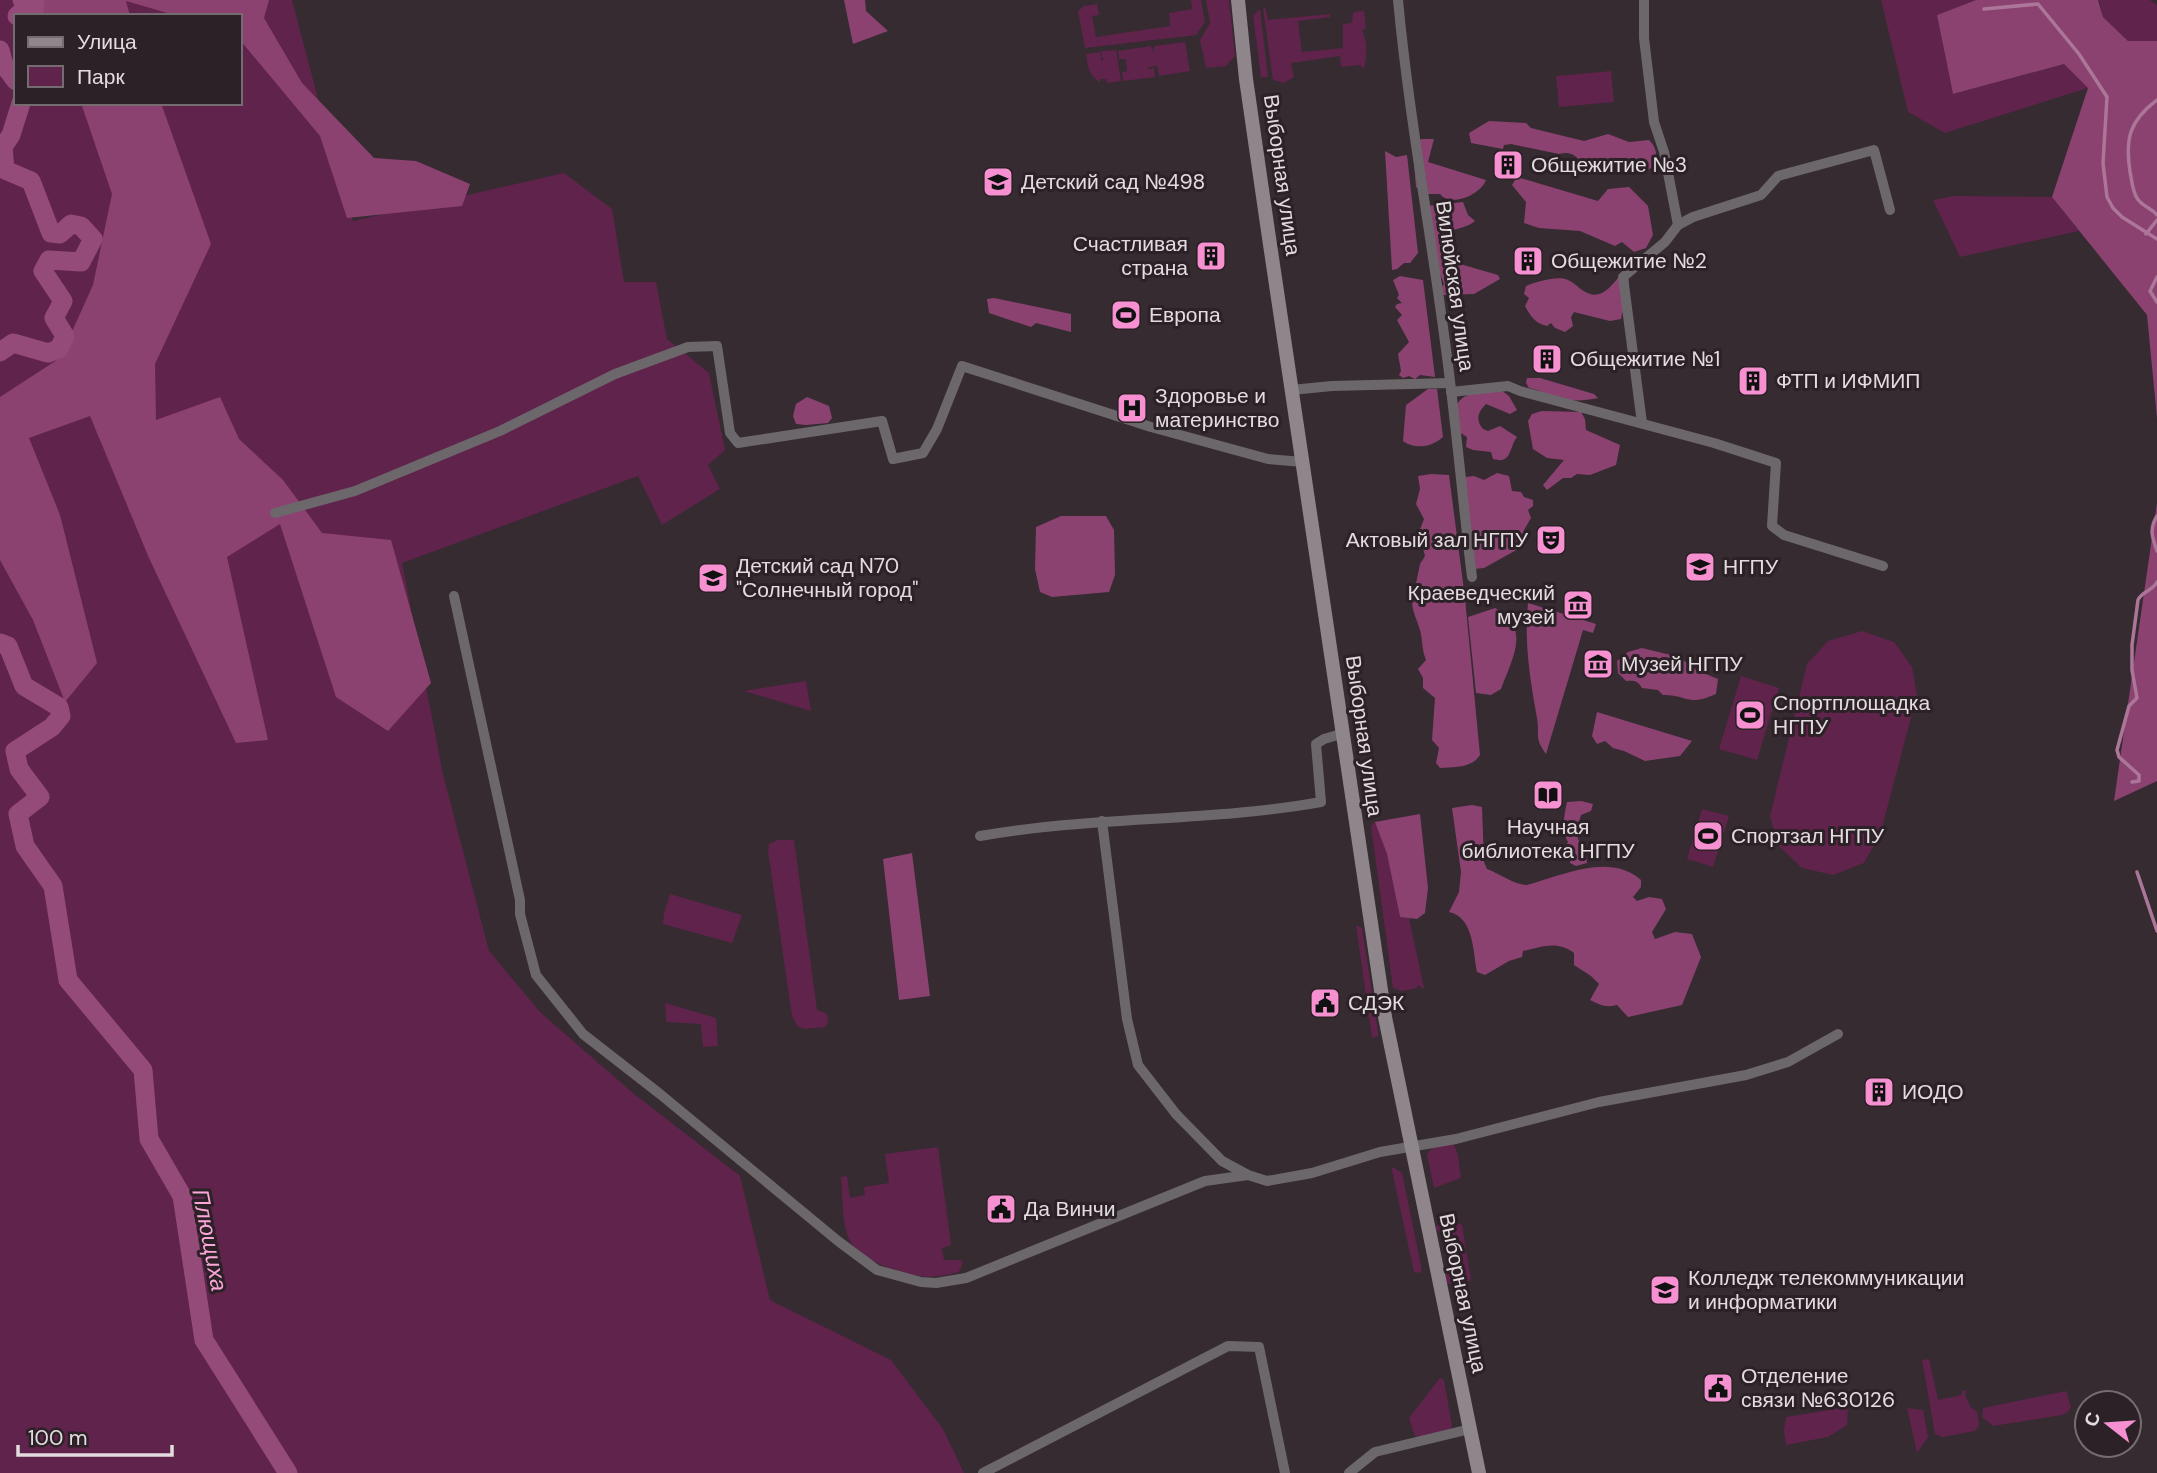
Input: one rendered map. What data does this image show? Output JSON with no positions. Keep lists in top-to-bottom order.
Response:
{
  "streets": {
    "main road": ["Выборная улица"],
    "street": ["Вилюйская улица"]
  },
  "water": ["Плющиха"],
  "places": {
    "building": [
      "Общежитие №3",
      "Счастливая страна",
      "Общежитие №2",
      "Общежитие №1",
      "ФТП и ИФМИП",
      "ИОДО"
    ],
    "school or university": [
      "Детский сад №498",
      "НГПУ",
      "Детский сад N70 \"Солнечный город\"",
      "Колледж телекоммуникации и информатики"
    ],
    "sports": ["Европа", "Спортплощадка НГПУ", "Спортзал НГПУ"],
    "hospital": ["Здоровье и материнство"],
    "theatre": ["Актовый зал НГПУ"],
    "museum": ["Краеведческий музей", "Музей НГПУ"],
    "library": ["Научная библиотека НГПУ"],
    "public building": ["СДЭК", "Да Винчи", "Отделение связи №630126"]
  },
  "legend": ["Улица", "Парк"],
  "scale_bar": "100 m",
  "north": "left"
}
